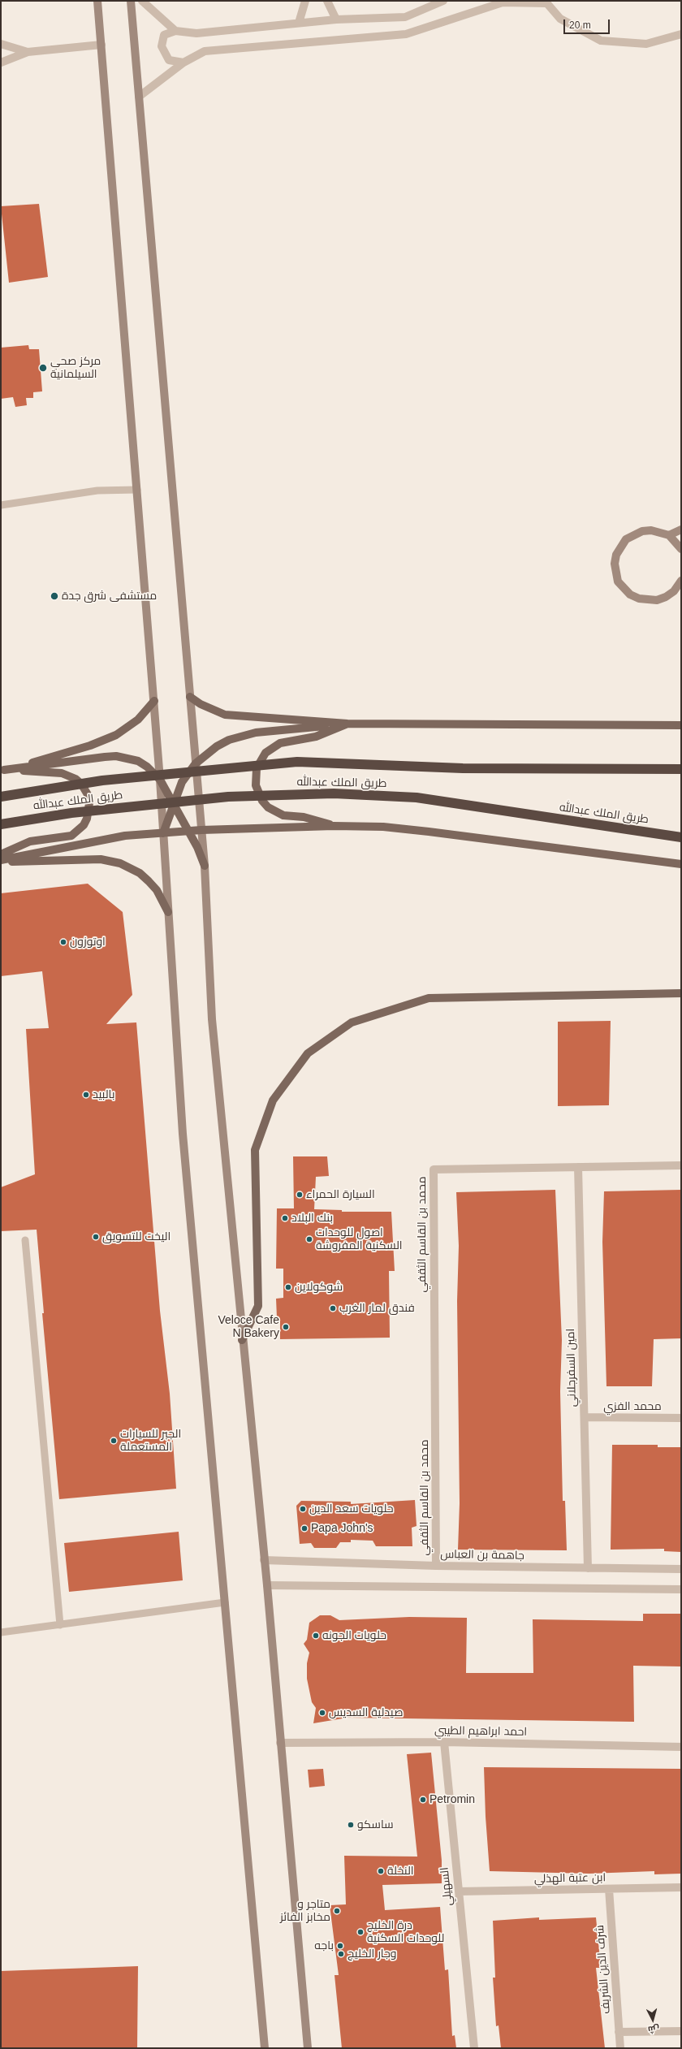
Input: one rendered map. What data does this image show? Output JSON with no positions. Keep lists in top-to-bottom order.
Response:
{
  "streets": {
    "highway": ["طريق الملك عبدالله"],
    "street": [
      "محمد بن القاسم الثقفي",
      "امين السفرجلاني",
      "محمد الفزي",
      "جاهمة بن العباس",
      "احمد ابراهيم الطيبي",
      "ابن عتبة الهذلي",
      "السهيلي",
      "شرف الدين الشريف"
    ]
  },
  "crossings": [
    ["محمد بن القاسم الثقفي", "امين السفرجلاني"],
    ["محمد بن القاسم الثقفي", "جاهمة بن العباس"],
    ["امين السفرجلاني", "محمد الفزي"],
    ["امين السفرجلاني", "جاهمة بن العباس"],
    ["احمد ابراهيم الطيبي", "السهيلي"],
    ["ابن عتبة الهذلي", "السهيلي"],
    ["ابن عتبة الهذلي", "شرف الدين الشريف"]
  ],
  "places": [
    "مركز صحي السيلمانية",
    "مستشفى شرق جدة",
    "اوتوزون",
    "بالبيد",
    "السيارة الحمراء",
    "بنك البلاد",
    "اليخت للتسويق",
    "اصول للوحدات السكنية المفروشة",
    "شوكولاين",
    "فندق لمار الغرب",
    "Veloce Cafe N Bakery",
    "الجبر للسيارات المستعملة",
    "حلويات سعد الدين",
    "Papa John's",
    "حلويات الجونه",
    "صيدلية السديس",
    "Petromin",
    "ساسكو",
    "النخلة",
    "متاجر و مخابز الفائز",
    "درة الخليج للوحدات السكنية",
    "باجه",
    "وجار الخليج"
  ],
  "scale_bar": "20 m",
  "north": "bottom"
}
